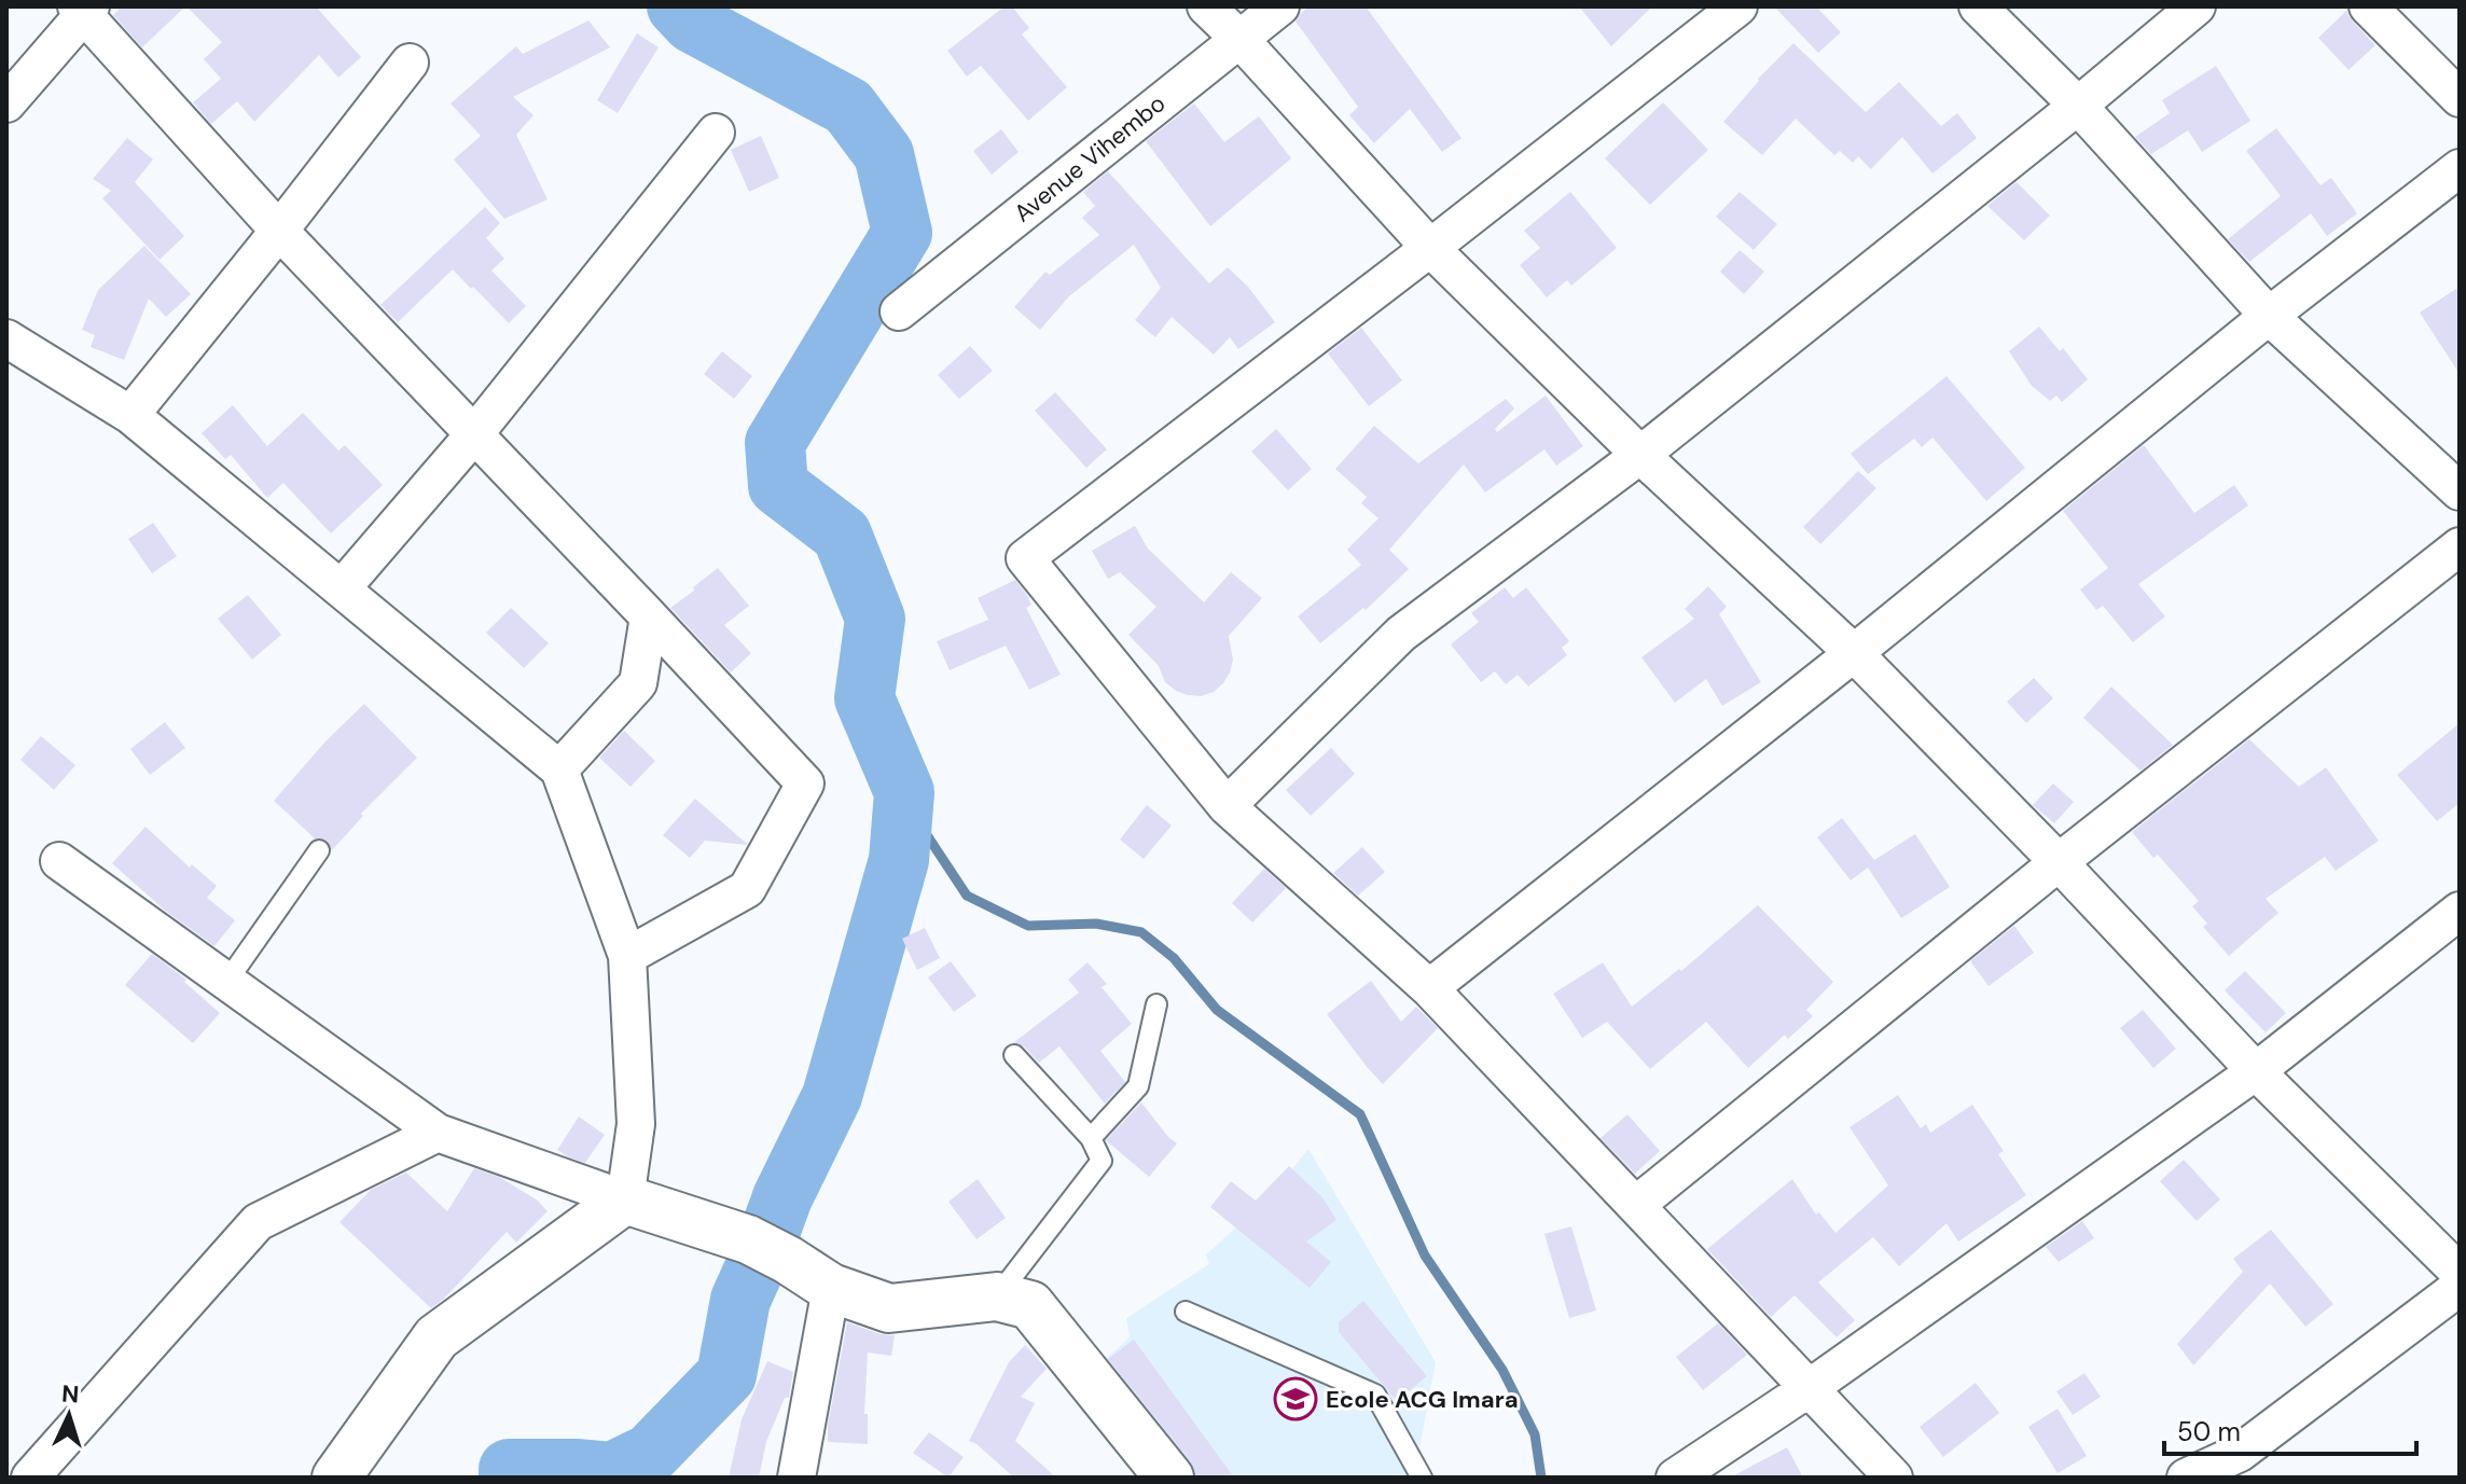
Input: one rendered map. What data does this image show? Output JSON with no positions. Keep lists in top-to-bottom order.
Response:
{
  "streets": {
    "street": ["Avenue Vihembo"]
  },
  "places": {
    "school or university": ["Ecole ACG Imara"]
  },
  "scale_bar": "50 m",
  "north": "top"
}
